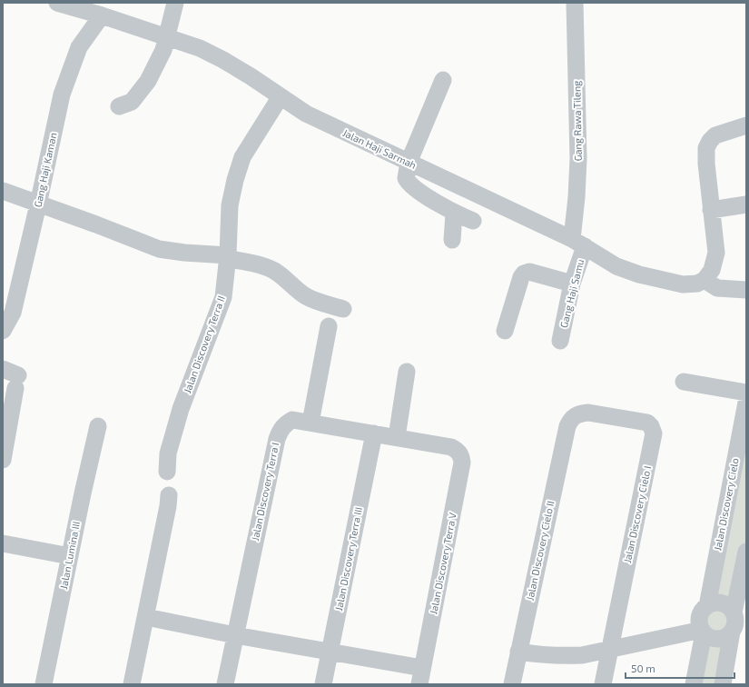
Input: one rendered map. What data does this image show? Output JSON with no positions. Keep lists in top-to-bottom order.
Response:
{
  "streets": {
    "street": [
      "Gang Rawa Tileng",
      "Jalan Haji Sarmah",
      "Gang Haji Kaman",
      "Gang Haji Samu",
      "Jalan Discovery Terra II",
      "Jalan Discovery Terra I",
      "Jalan Discovery Cielo",
      "Jalan Discovery Cielo I",
      "Jalan Discovery Cielo II",
      "Jalan Lumina III",
      "Jalan Discovery Terra III",
      "Jalan Discovery Terra V"
    ]
  },
  "crossings": [
    ["Gang Rawa Tileng", "Jalan Haji Sarmah"],
    ["Gang Rawa Tileng", "Gang Haji Samu"],
    ["Jalan Haji Sarmah", "Gang Haji Kaman"],
    ["Jalan Haji Sarmah", "Gang Haji Samu"],
    ["Jalan Haji Sarmah", "Jalan Discovery Terra II"],
    ["Jalan Discovery Terra I", "Jalan Discovery Terra III"],
    ["Jalan Discovery Terra I", "Jalan Discovery Terra V"],
    ["Jalan Discovery Cielo I", "Jalan Discovery Cielo II"]
  ],
  "scale_bar": "50 m"
}
